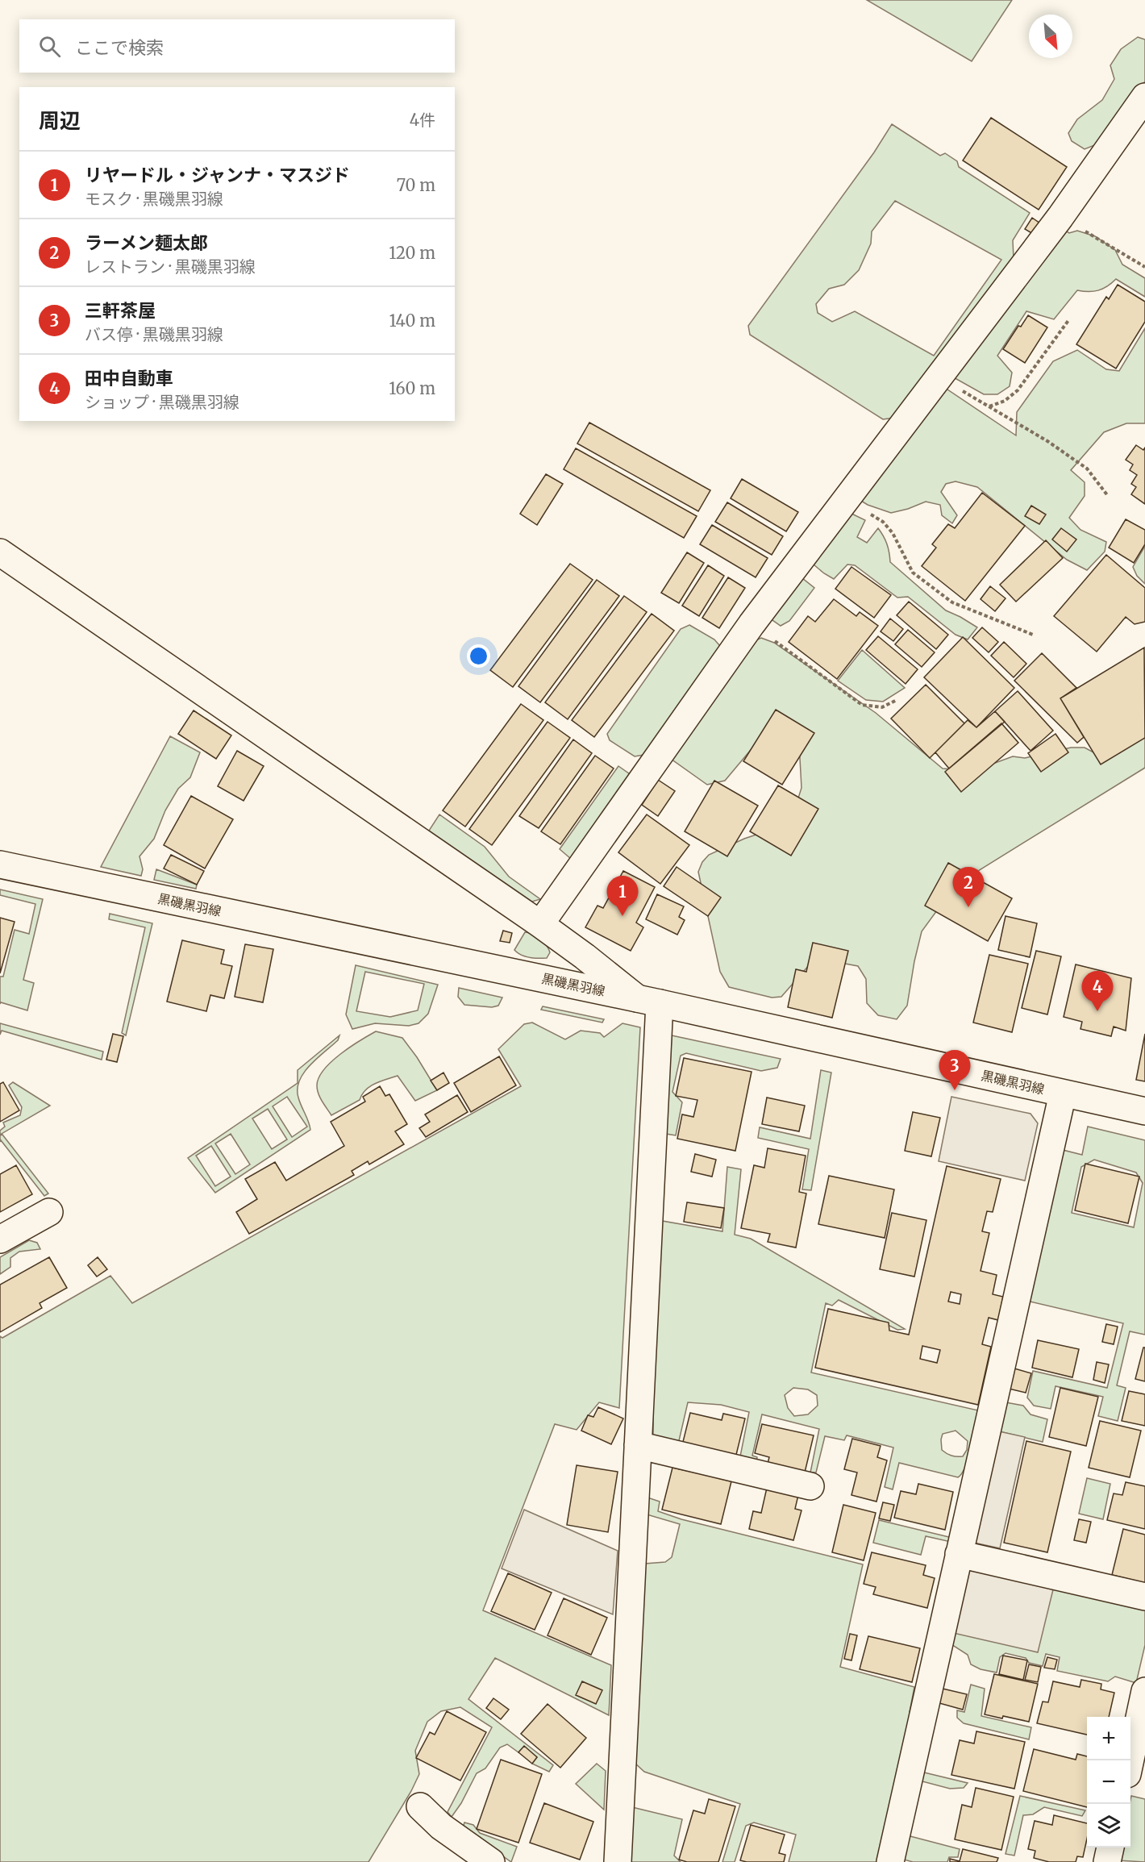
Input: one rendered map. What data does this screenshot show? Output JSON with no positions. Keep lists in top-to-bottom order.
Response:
{
  "streets": {
    "street": ["黒磯黒羽線"]
  },
  "north": "bottom right",
  "page": {
    "search": "ここで検索",
    "heading": ["周辺", "4件"],
    "list": [
      {
        "mark": "1",
        "name": "リヤードル・ジャンナ・マスジド",
        "note": "モスク · 黒磯黒羽線",
        "value": "70 m"
      },
      {
        "mark": "2",
        "name": "ラーメン麺太郎",
        "note": "レストラン · 黒磯黒羽線",
        "value": "120 m"
      },
      {
        "mark": "3",
        "name": "三軒茶屋",
        "note": "バス停 · 黒磯黒羽線",
        "value": "140 m"
      },
      {
        "mark": "4",
        "name": "田中自動車",
        "note": "ショップ · 黒磯黒羽線",
        "value": "160 m"
      }
    ],
    "pins": [
      "2",
      "1",
      "4",
      "3"
    ],
    "map_buttons": ["+", "−"]
  }
}
